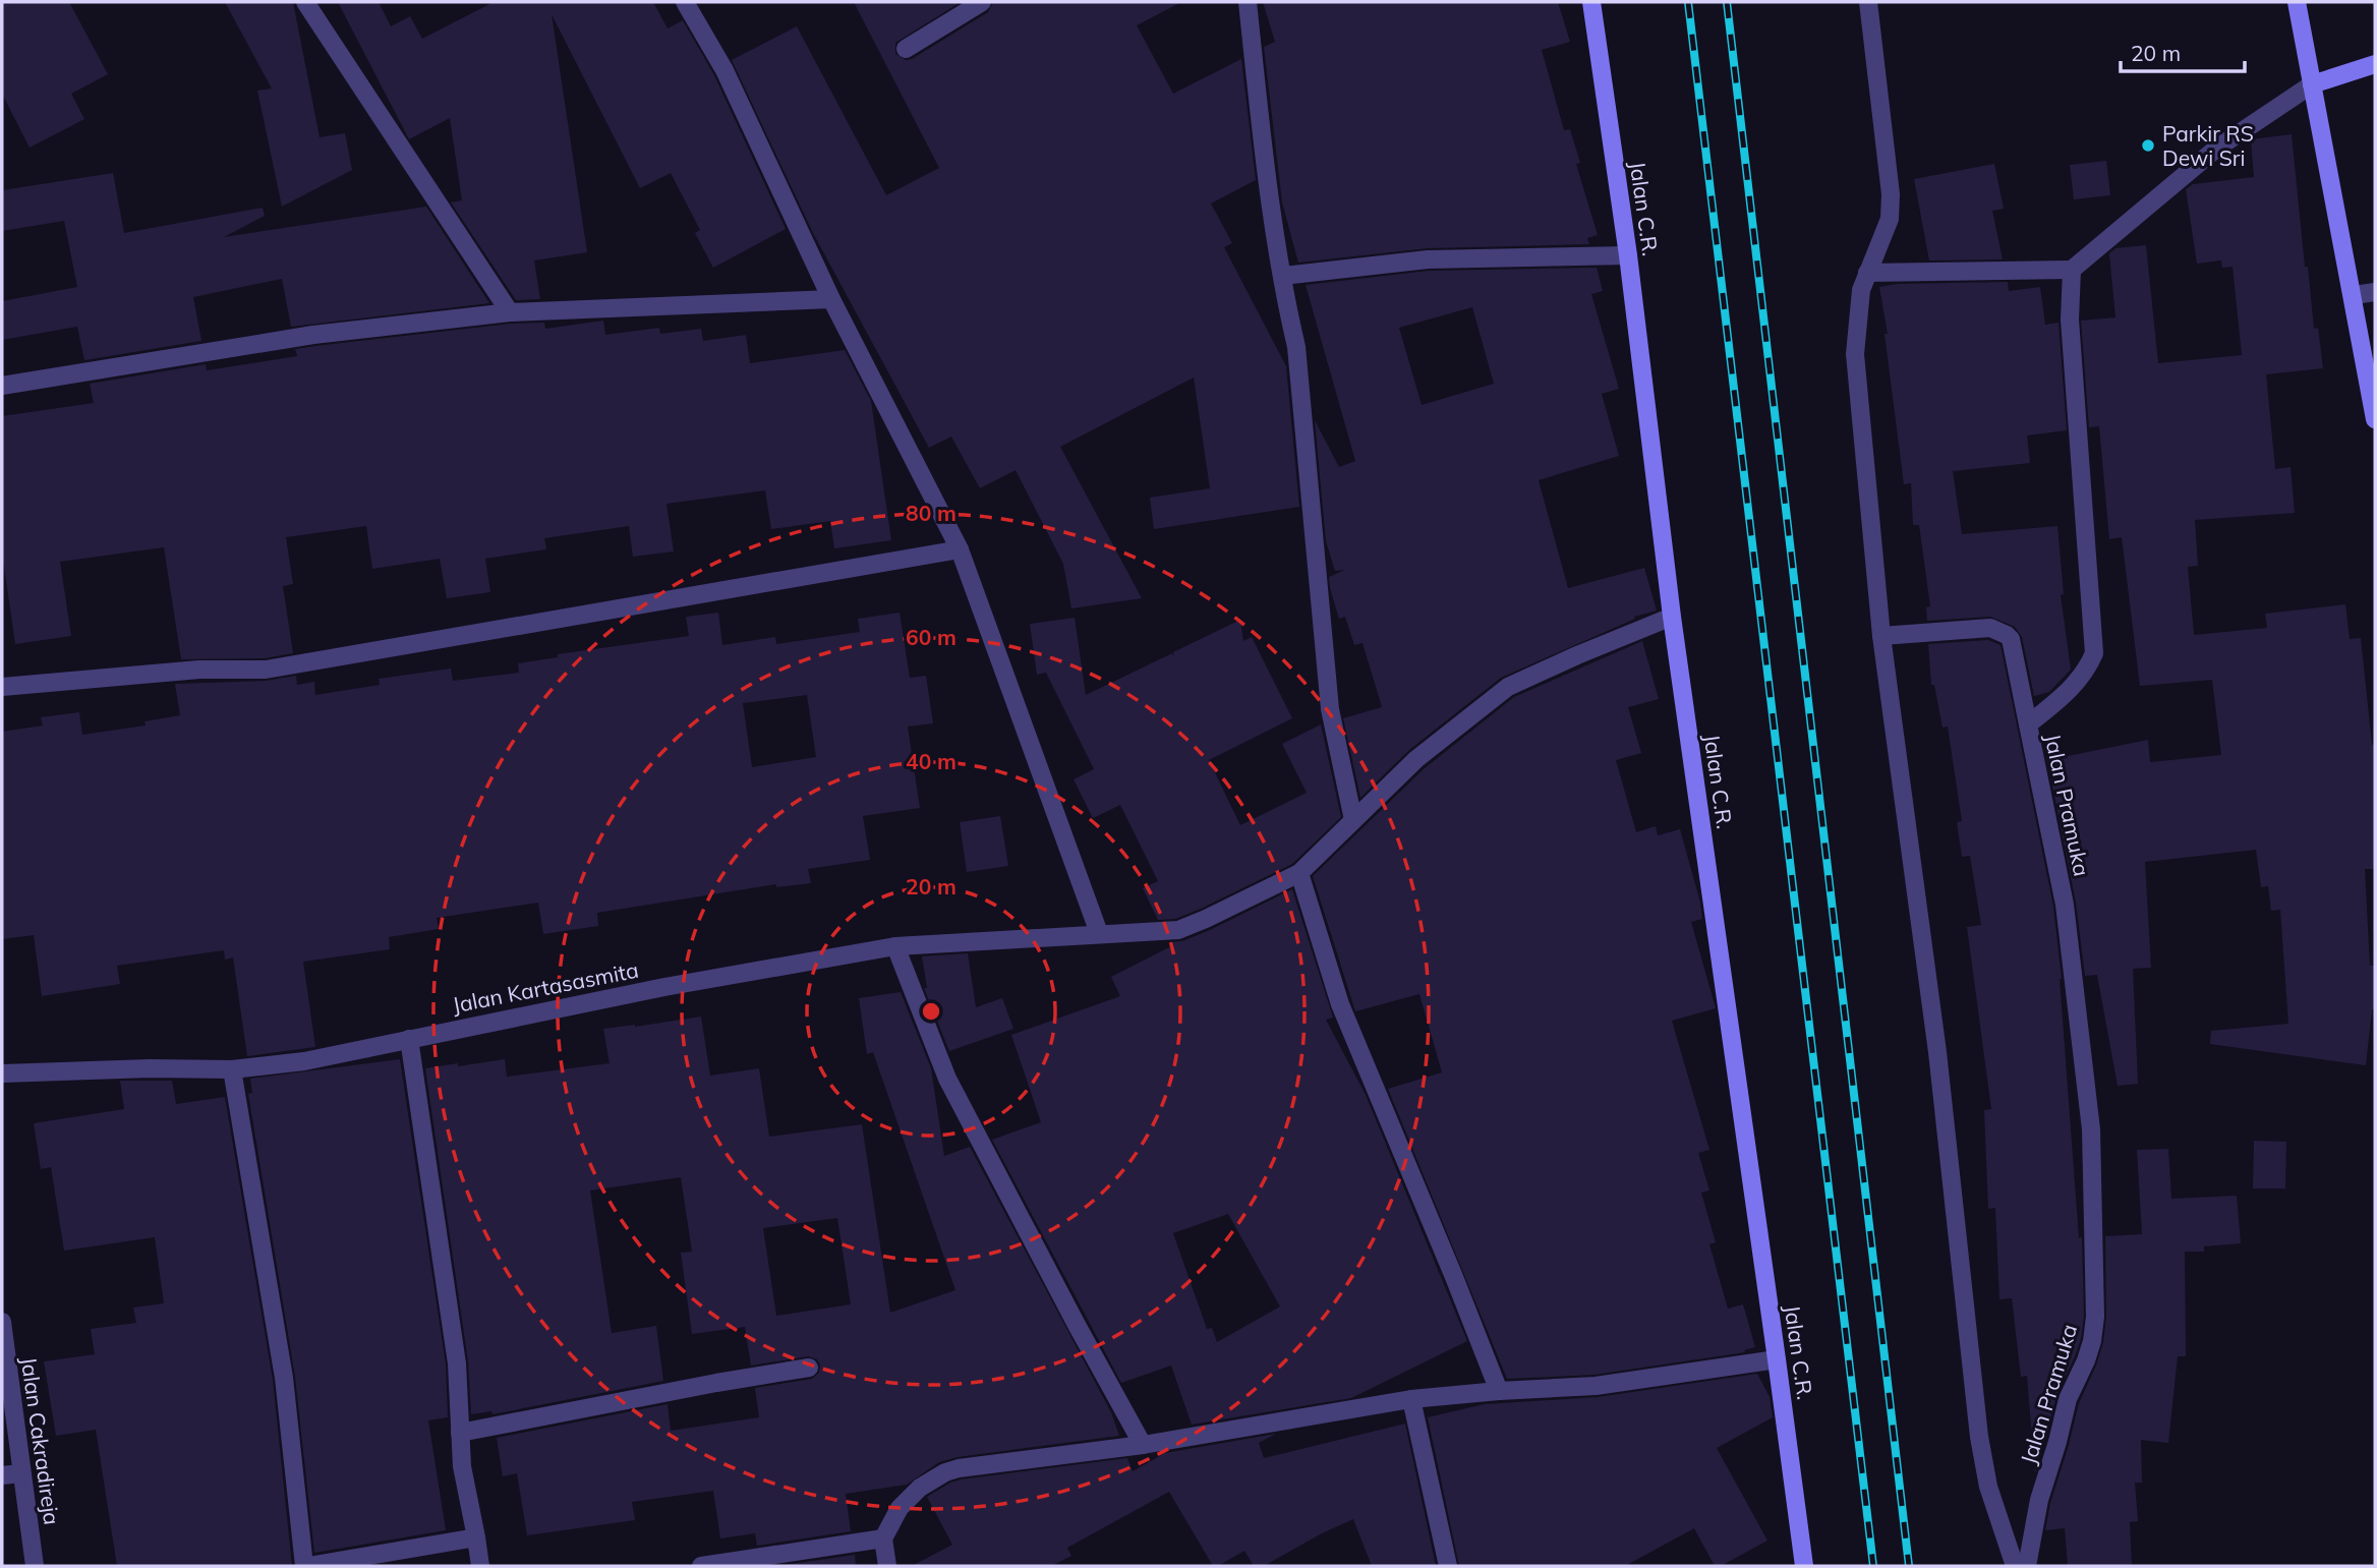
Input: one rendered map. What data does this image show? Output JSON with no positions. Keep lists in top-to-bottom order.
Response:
{
  "streets": {
    "street": [
      "Jalan C.R.",
      "Jalan Pramuka",
      "Jalan Kartasasmita",
      "Jalan Cakradireja"
    ]
  },
  "crossings": [
    ["Jalan C.R.", "Jalan Kartasasmita"]
  ],
  "places": ["Parkir RS Dewi Sri"],
  "scale_bar": "20 m",
  "rings": [
    "80 m",
    "60 m",
    "40 m",
    "20 m"
  ]
}
